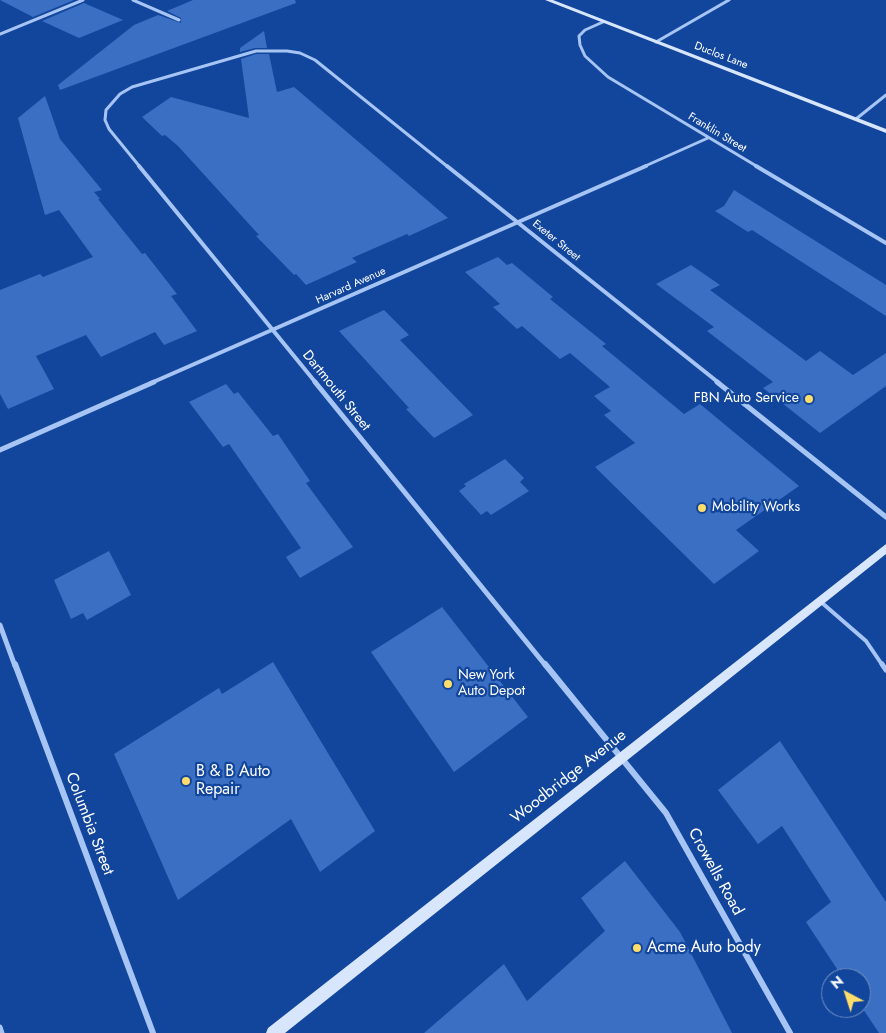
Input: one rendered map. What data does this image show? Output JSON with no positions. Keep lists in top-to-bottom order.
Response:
{
  "streets": {
    "street": [
      "Duclos Lane",
      "Franklin Street",
      "Exeter Street",
      "Harvard Avenue",
      "Dartmouth Street",
      "Woodbridge Avenue",
      "Columbia Street",
      "Crowells Road"
    ]
  },
  "crossings": [
    ["Duclos Lane", "Franklin Street"],
    ["Franklin Street", "Harvard Avenue"],
    ["Exeter Street", "Harvard Avenue"],
    ["Exeter Street", "Dartmouth Street"],
    ["Harvard Avenue", "Dartmouth Street"],
    ["Dartmouth Street", "Woodbridge Avenue"],
    ["Dartmouth Street", "Crowells Road"],
    ["Woodbridge Avenue", "Crowells Road"]
  ],
  "places": [
    "FBN Auto Service",
    "Mobility Works",
    "New York Auto Depot",
    "B & B Auto Repair",
    "Acme Auto body"
  ],
  "north": "top left"
}
